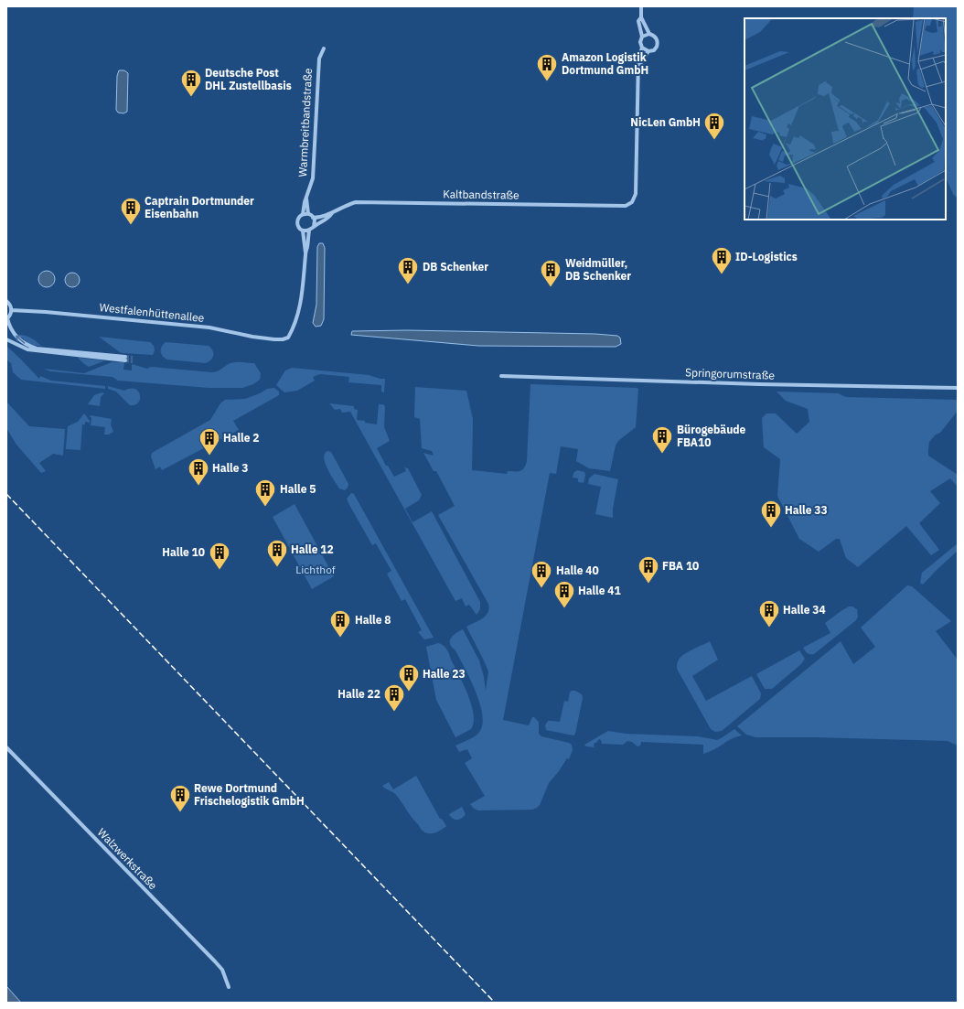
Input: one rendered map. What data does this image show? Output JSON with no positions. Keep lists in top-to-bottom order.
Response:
{
  "streets": {
    "street": [
      "Warmbreitbandstraße",
      "Kaltbandstraße",
      "Westfalenhüttenallee",
      "Springorumstraße",
      "Walzwerkstraße"
    ]
  },
  "crossings": [
    ["Warmbreitbandstraße", "Kaltbandstraße"]
  ],
  "parks": ["Lichthof"],
  "places": {
    "building": [
      "Amazon Logistik Dortmund GmbH",
      "Deutsche Post DHL Zustellbasis",
      "NicLen GmbH",
      "Captrain Dortmunder Eisenbahn",
      "ID-Logistics",
      "DB Schenker",
      "Weidmüller, DB Schenker",
      "Bürogebäude FBA10",
      "Halle 2",
      "Halle 3",
      "Halle 5",
      "Halle 33",
      "Halle 12",
      "Halle 10",
      "FBA 10",
      "Halle 40",
      "Halle 41",
      "Halle 34",
      "Halle 8",
      "Halle 23",
      "Halle 22",
      "Rewe Dortmund Frischelogistik GmbH"
    ]
  }
}
